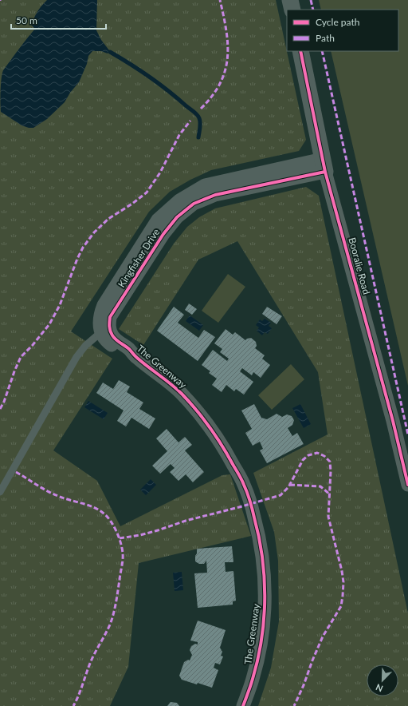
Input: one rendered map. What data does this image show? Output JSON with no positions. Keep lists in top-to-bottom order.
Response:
{
  "streets": {
    "street": ["Kingfisher Drive", "Booralie Road", "The Greenway"]
  },
  "crossings": [
    ["Kingfisher Drive", "Booralie Road"],
    ["Kingfisher Drive", "The Greenway"]
  ],
  "legend": ["Cycle path", "Path"],
  "scale_bar": "50 m",
  "north": "bottom left"
}
